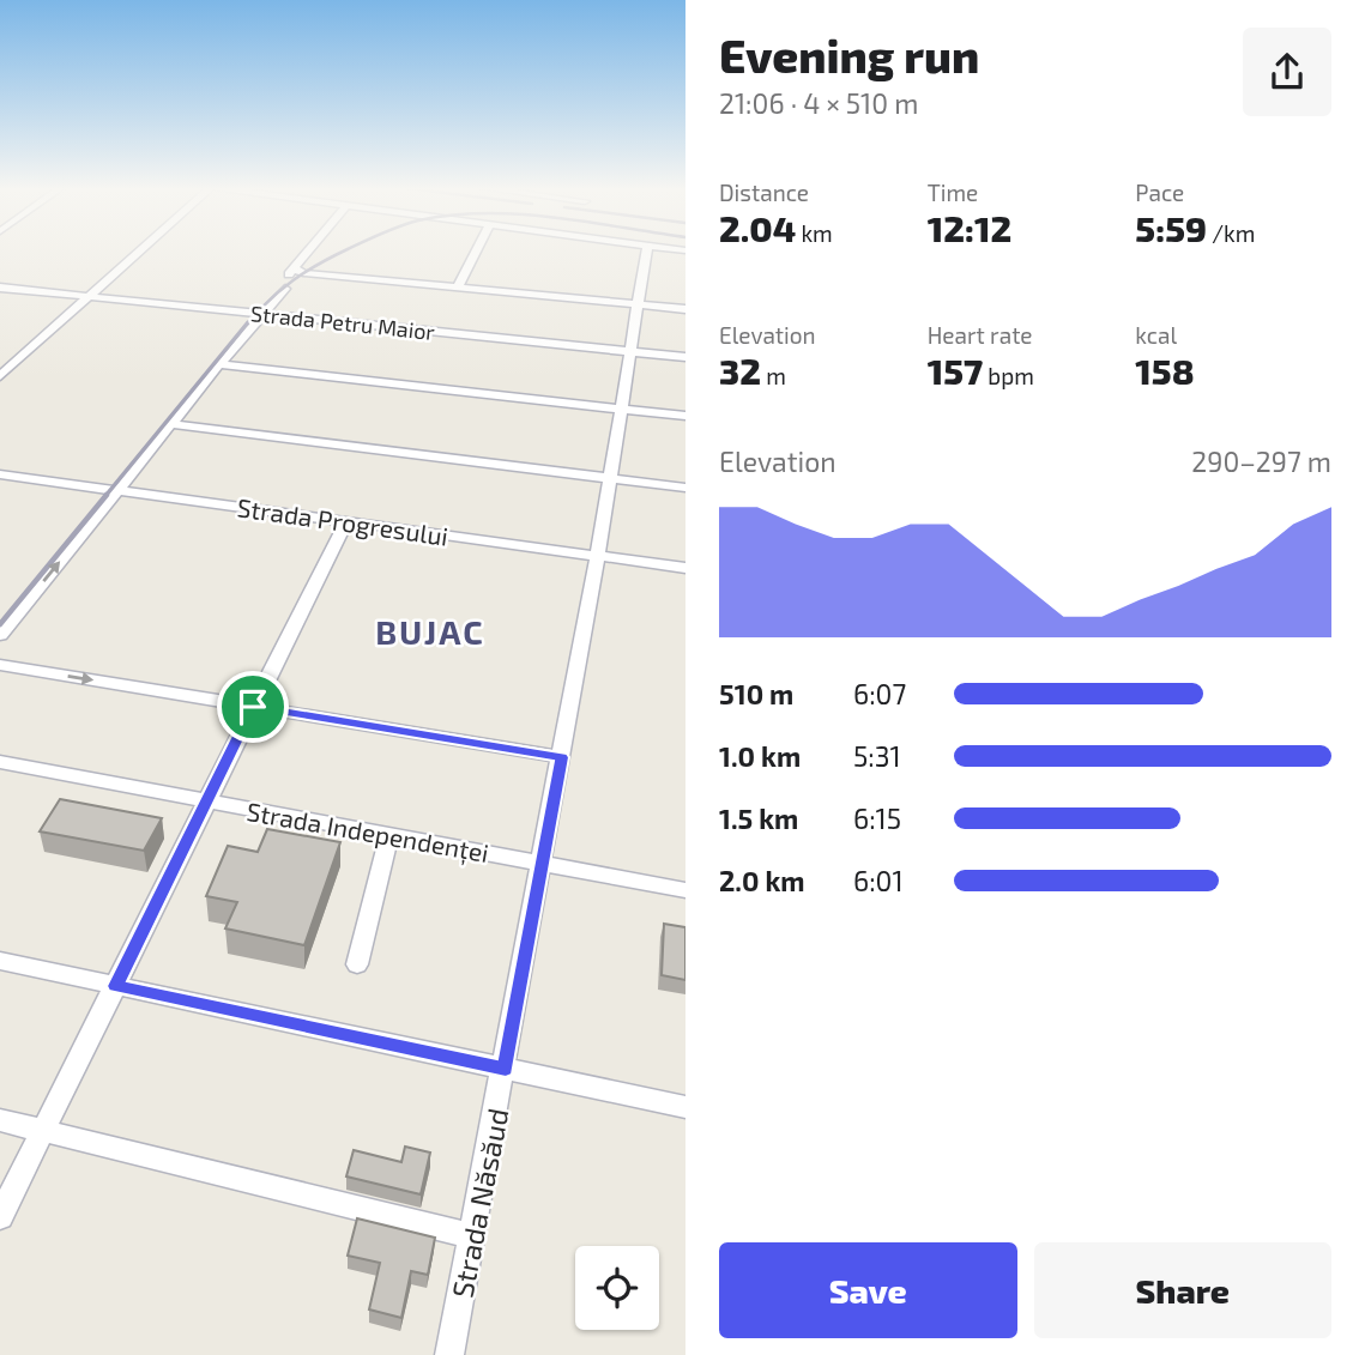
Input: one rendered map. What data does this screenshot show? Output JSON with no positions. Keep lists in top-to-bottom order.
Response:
{
  "streets": {
    "street": [
      "Strada Petru Maior",
      "Strada Progresului",
      "Strada Independenței",
      "Strada Năsăud"
    ]
  },
  "crossings": [
    ["Strada Petru Maior", "Strada Năsăud"],
    ["Strada Progresului", "Strada Năsăud"],
    ["Strada Independenței", "Strada Năsăud"]
  ],
  "districts": ["BUJAC"],
  "page": {
    "heading": ["Evening run", "21:06 · 4 × 510 m"],
    "stats": [
      ["Distance", "2.04 km"],
      ["Time", "12:12"],
      ["Pace", "5:59 /km"],
      ["Elevation", "32 m"],
      ["Heart rate", "157 bpm"],
      ["kcal", "158"]
    ],
    "chart": ["Elevation", "290–297 m"],
    "list": [
      {
        "name": "510 m",
        "note": "6:07"
      },
      {
        "name": "1.0 km",
        "note": "5:31"
      },
      {
        "name": "1.5 km",
        "note": "6:15"
      },
      {
        "name": "2.0 km",
        "note": "6:01"
      }
    ],
    "buttons": ["Save", "Share"]
  }
}
